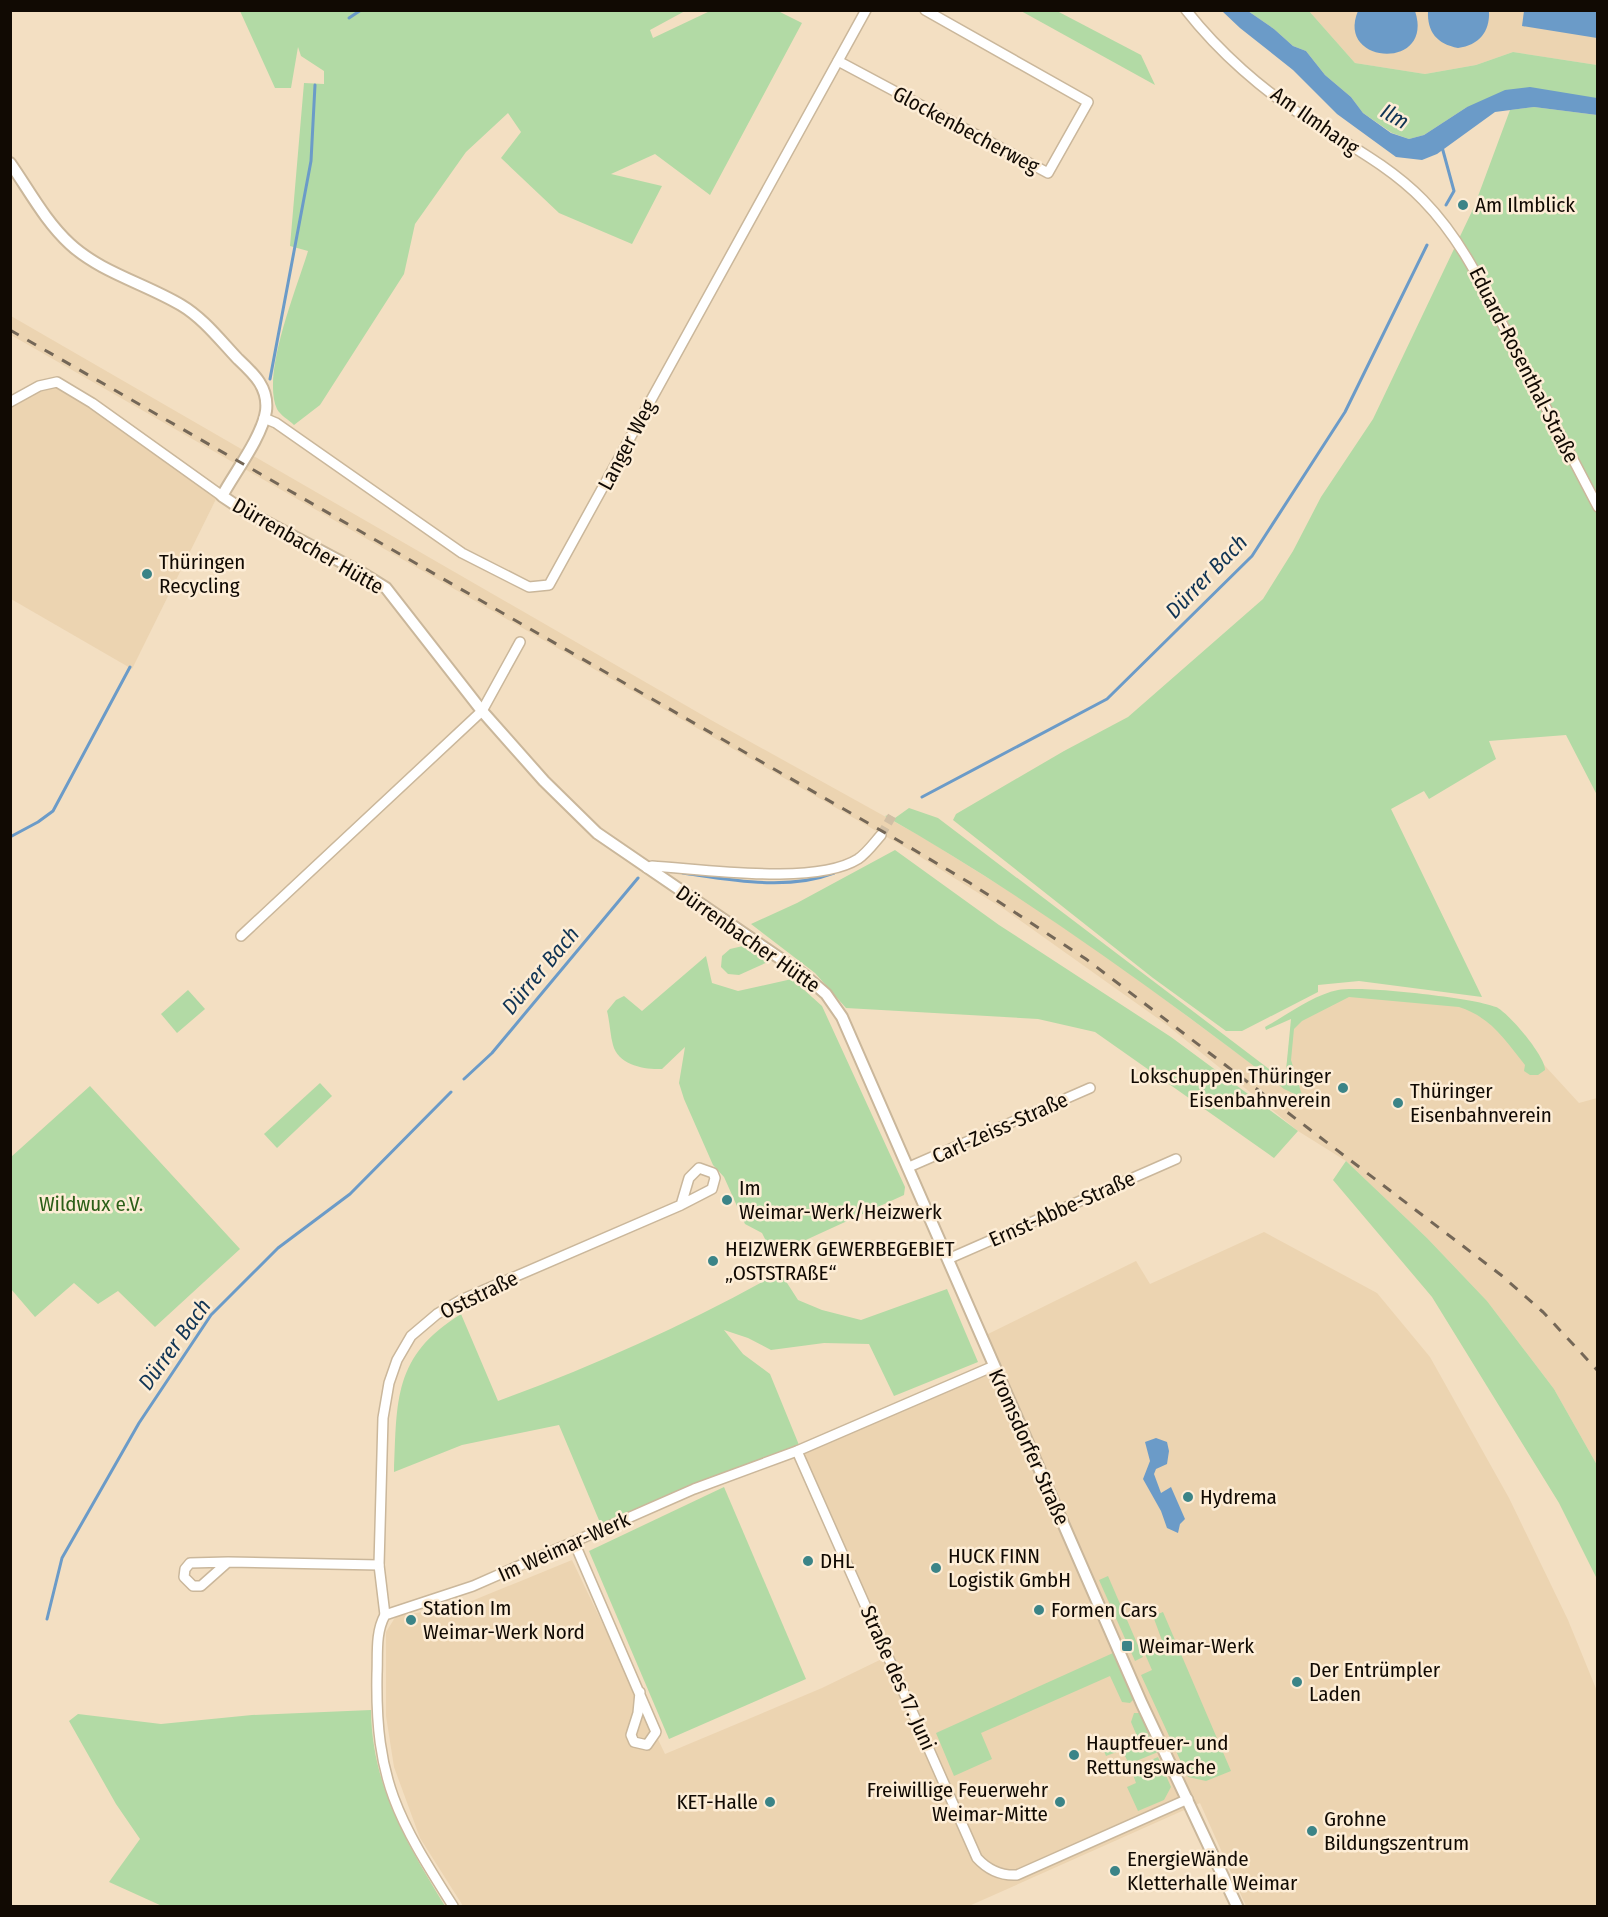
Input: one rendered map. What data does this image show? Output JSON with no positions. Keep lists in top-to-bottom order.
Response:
{
  "streets": {
    "street": [
      "Am Ilmhang",
      "Glockenbecherweg",
      "Eduard-Rosenthal-Straße",
      "Langer Weg",
      "Dürrenbacher Hütte",
      "Carl-Zeiss-Straße",
      "Ernst-Abbe-Straße",
      "Oststraße",
      "Kromsdorfer Straße",
      "Im Weimar-Werk",
      "Straße des 17. Juni"
    ]
  },
  "crossings": [
    ["Am Ilmhang", "Eduard-Rosenthal-Straße"],
    ["Glockenbecherweg", "Langer Weg"],
    ["Langer Weg", "Dürrenbacher Hütte"],
    ["Dürrenbacher Hütte", "Kromsdorfer Straße"],
    ["Carl-Zeiss-Straße", "Kromsdorfer Straße"],
    ["Ernst-Abbe-Straße", "Kromsdorfer Straße"],
    ["Oststraße", "Im Weimar-Werk"],
    ["Kromsdorfer Straße", "Im Weimar-Werk"],
    ["Kromsdorfer Straße", "Straße des 17. Juni"],
    ["Im Weimar-Werk", "Straße des 17. Juni"]
  ],
  "water": ["Ilm", "Dürrer Bach"],
  "parks": ["Wildwux e.V."],
  "places": {
    "other": [
      "Am Ilmblick",
      "Thüringen Recycling",
      "Lokschuppen Thüringer Eisenbahnverein",
      "Thüringer Eisenbahnverein",
      "Im Weimar-Werk/Heizwerk",
      "HEIZWERK GEWERBEGEBIET „OSTSTRAßE“",
      "Hydrema",
      "DHL",
      "HUCK FINN Logistik GmbH",
      "Formen Cars",
      "Station Im Weimar-Werk Nord",
      "Der Entrümpler Laden",
      "Hauptfeuer- und Rettungswache",
      "KET-Halle",
      "Freiwillige Feuerwehr Weimar-Mitte",
      "Grohne Bildungszentrum",
      "EnergieWände Kletterhalle Weimar"
    ],
    "transit": ["Weimar-Werk"]
  }
}
